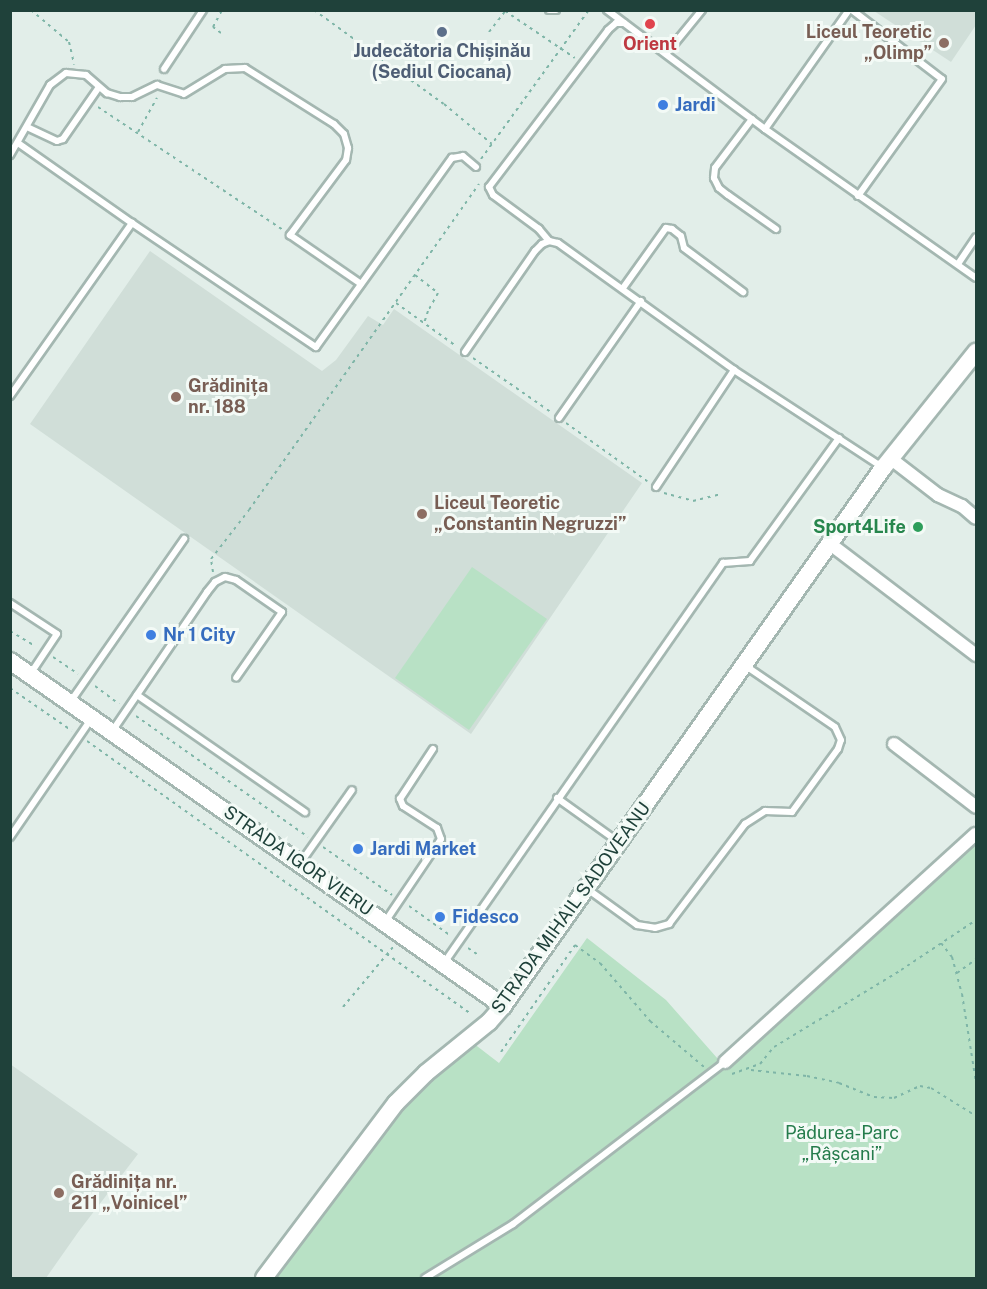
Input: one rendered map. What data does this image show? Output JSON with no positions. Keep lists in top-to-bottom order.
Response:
{
  "streets": {
    "main road": ["STRADA IGOR VIERU", "STRADA MIHAIL SADOVEANU"]
  },
  "crossings": [
    ["STRADA IGOR VIERU", "STRADA MIHAIL SADOVEANU"]
  ],
  "parks": ["Pădurea-Parc „Râșcani”"],
  "places": [
    "Orient",
    "Judecătoria Chișinău (Sediul Ciocana)",
    "Liceul Teoretic „Olimp”",
    "Jardi",
    "Grădinița nr. 188",
    "Liceul Teoretic „Constantin Negruzzi”",
    "Sport4Life",
    "Nr 1 City",
    "Jardi Market",
    "Fidesco",
    "Grădinița nr. 211 „Voinicel”"
  ]
}
